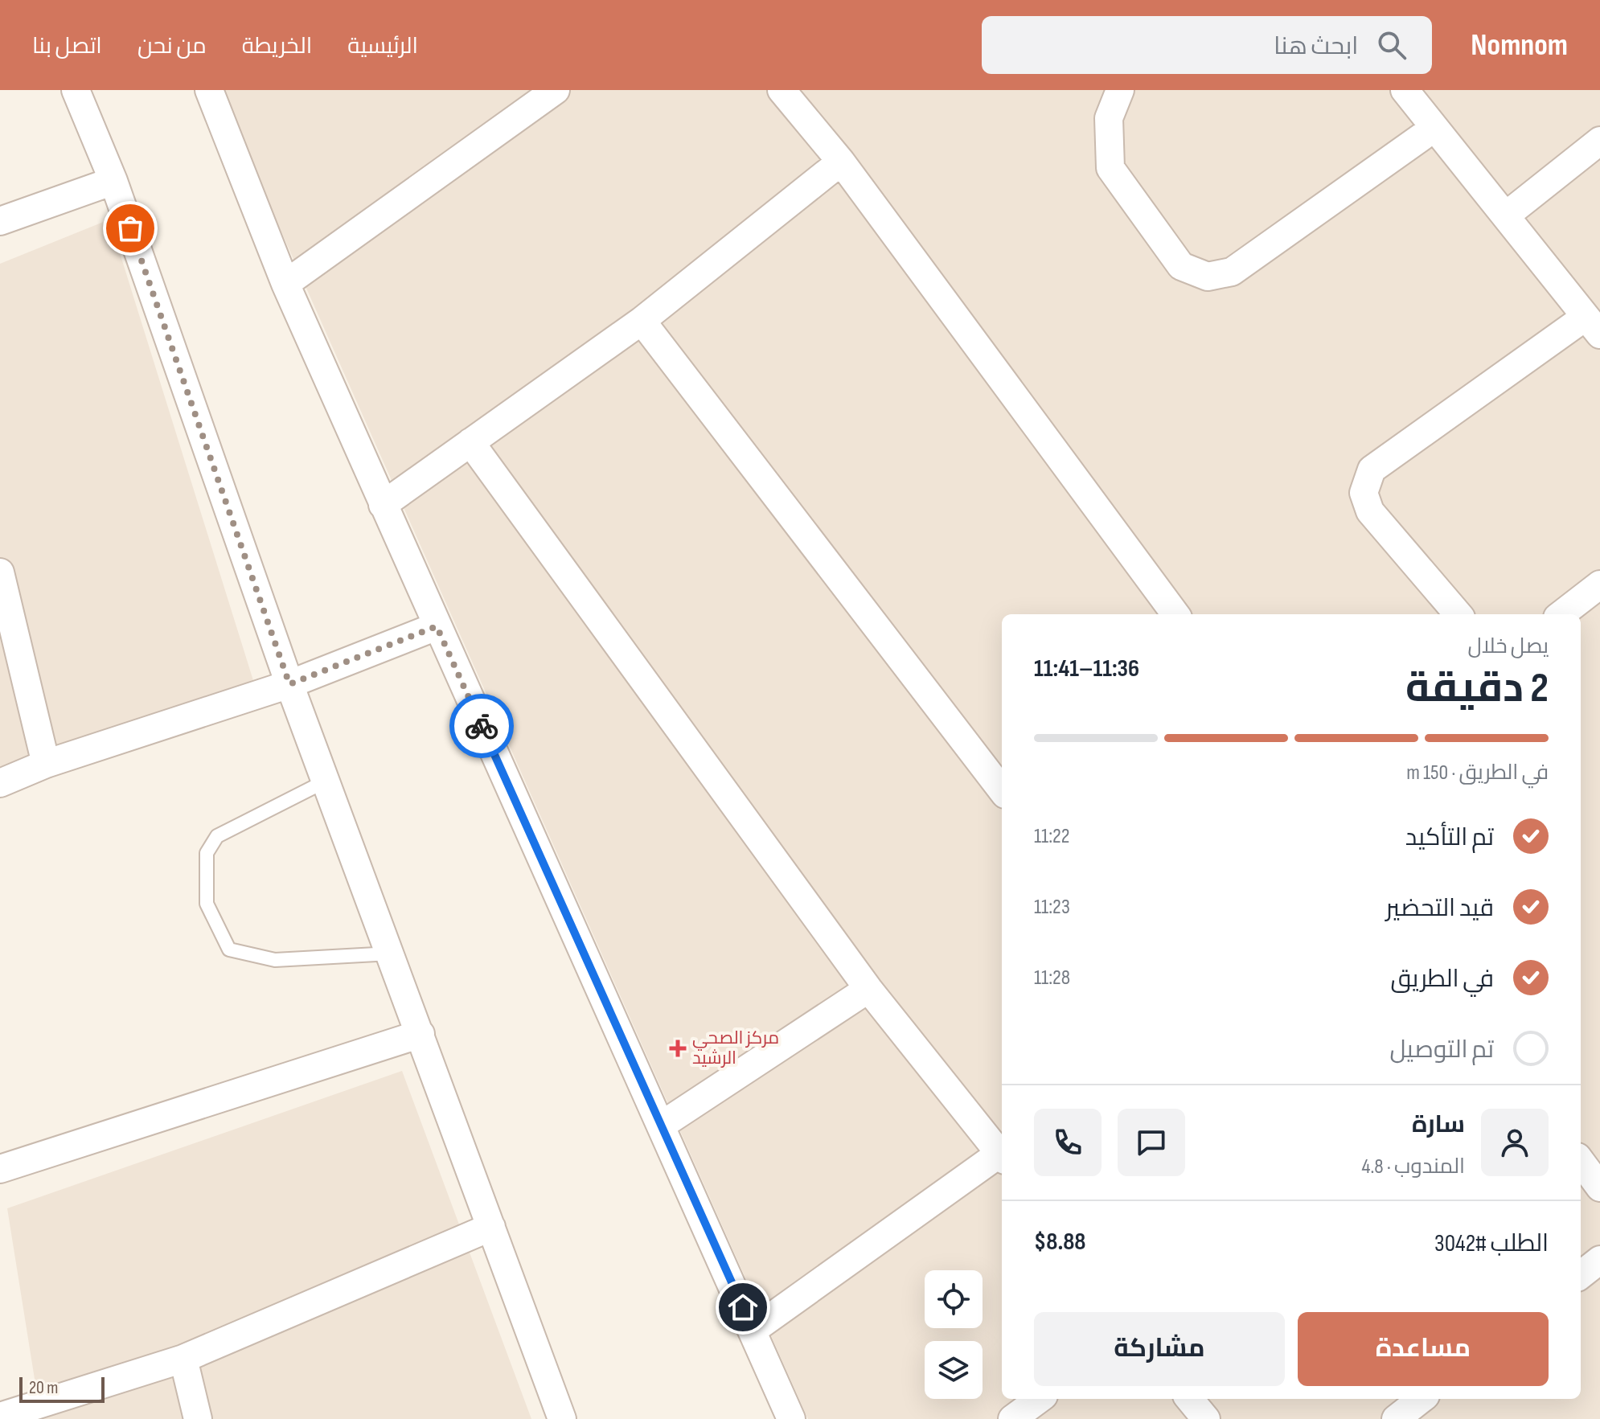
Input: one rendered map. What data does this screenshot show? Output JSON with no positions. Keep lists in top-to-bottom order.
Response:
{
  "places": {
    "health": ["مركز الصحي الرشيد"]
  },
  "scale_bar": "20 m",
  "page": {
    "header": "Nomnom",
    "search": "ابحث هنا",
    "nav": [
      "الرئيسية",
      "الخريطة",
      "من نحن",
      "اتصل بنا"
    ],
    "heading": ["2 دقيقة", "يصل خلال", "11:36–11:41"],
    "panel": [
      "سارة",
      "المندوب · 4.8",
      "الطلب #3042",
      "$8.88"
    ],
    "bar": "في الطريق · 150 m",
    "list": [
      ["تم التأكيد", "11:22"],
      ["قيد التحضير", "11:23"],
      ["في الطريق", "11:28"],
      "تم التوصيل"
    ],
    "buttons": ["مساعدة", "مشاركة"],
    "scale": "20 m"
  }
}
